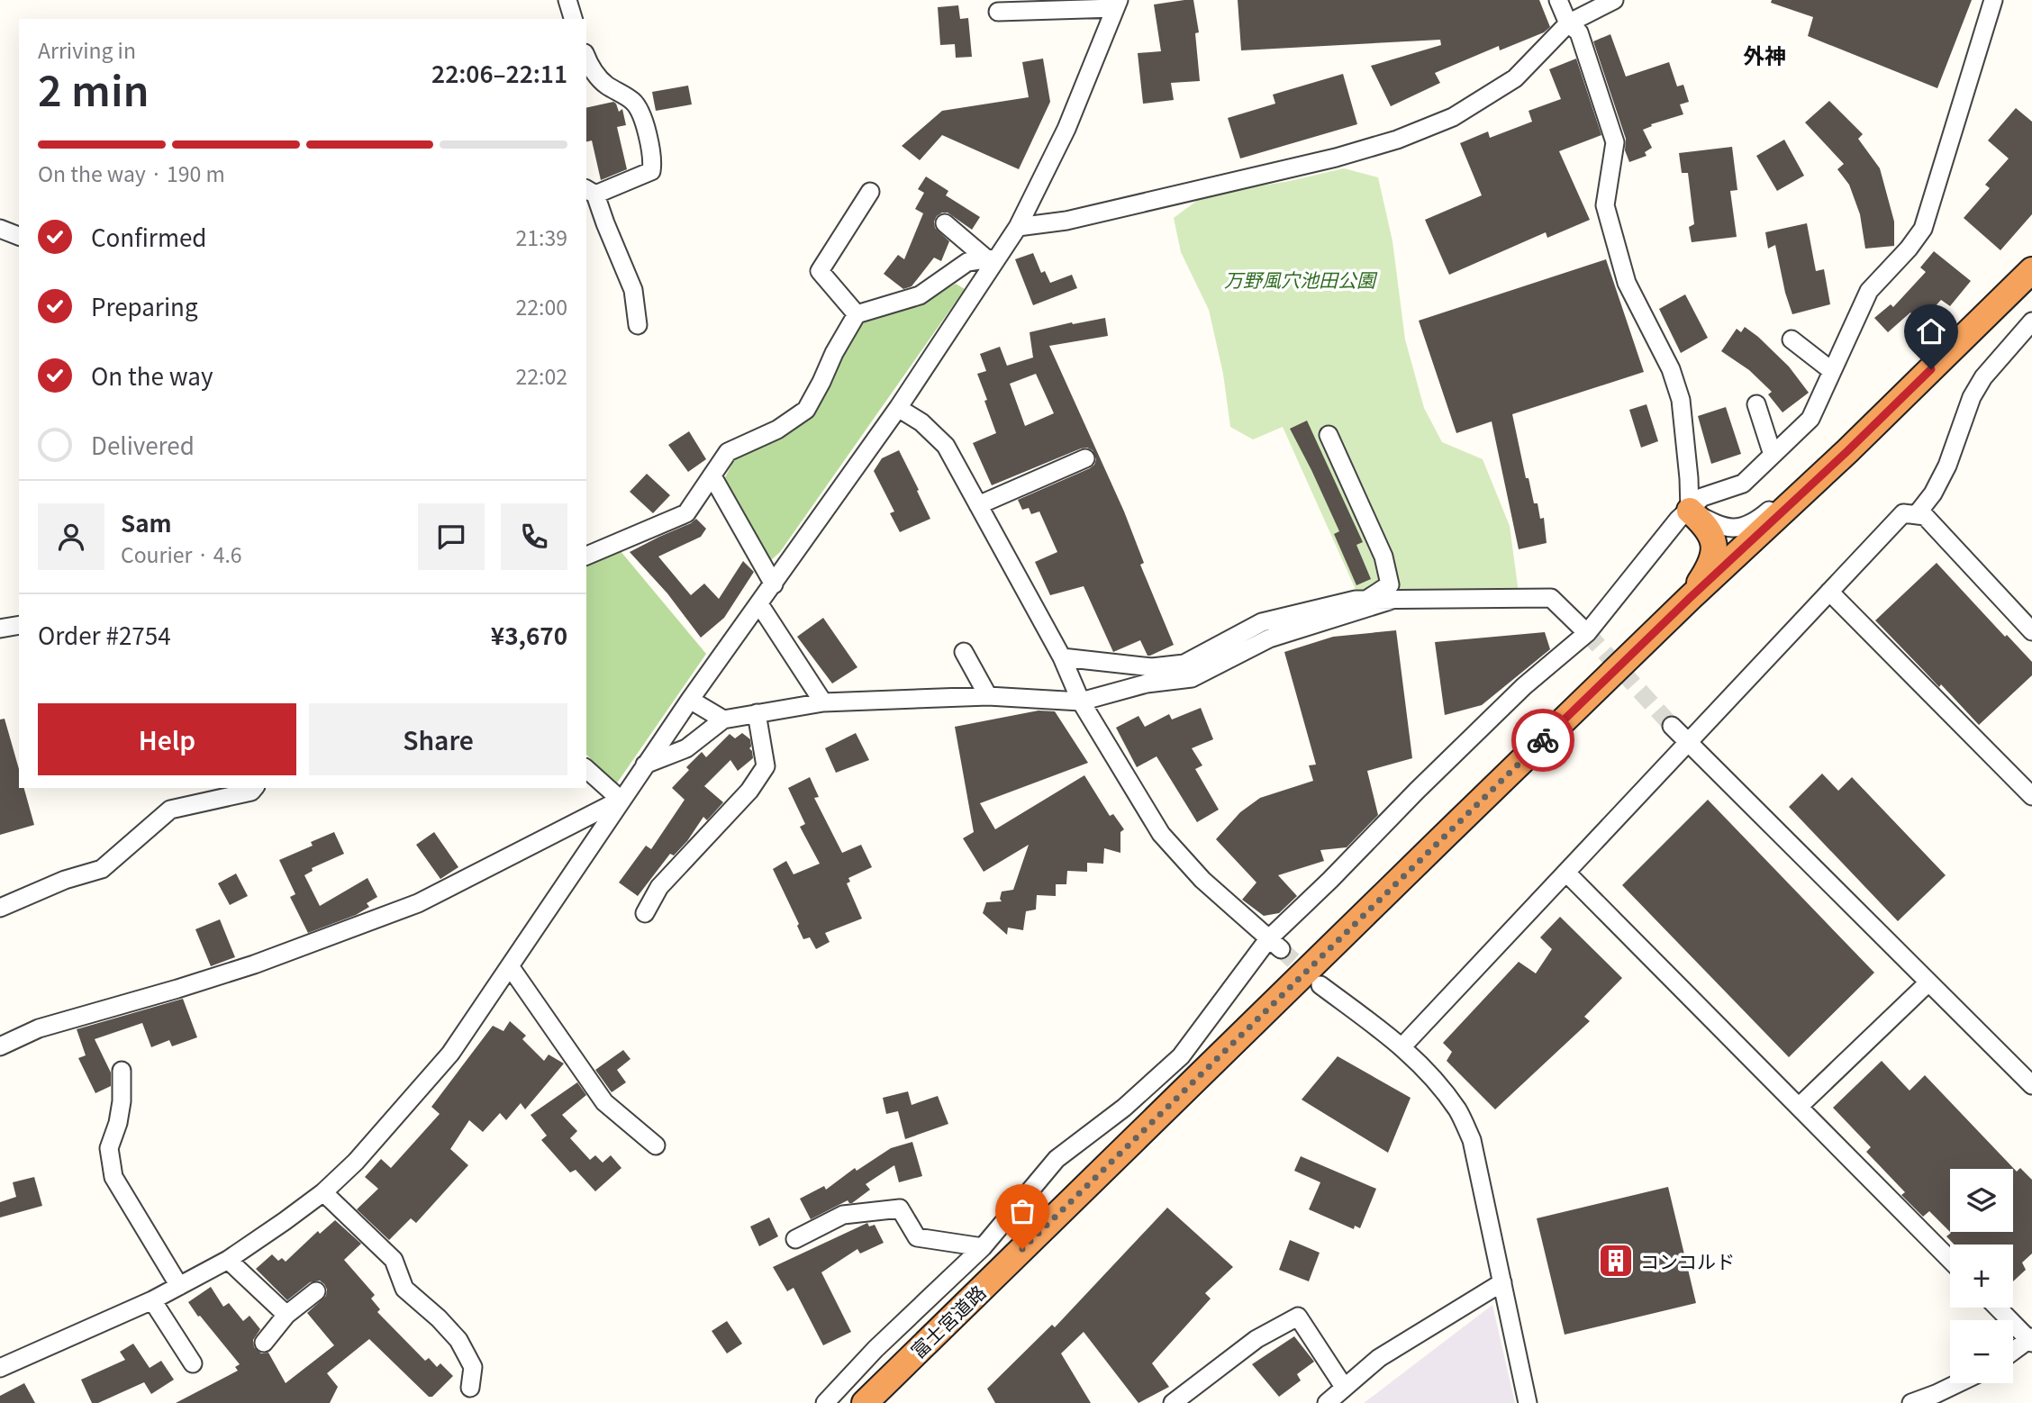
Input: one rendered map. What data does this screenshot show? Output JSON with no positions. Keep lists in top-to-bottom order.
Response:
{
  "streets": {
    "highway": ["富士宮道路"]
  },
  "districts": ["外神"],
  "parks": ["万野風穴池田公園"],
  "places": {
    "building": ["コンコルド"]
  },
  "page": {
    "heading": ["2 min", "Arriving in", "22:06–22:11"],
    "panel": [
      "Sam",
      "Courier · 4.6",
      "Order #2754",
      "¥3,670"
    ],
    "bar": "On the way · 190 m",
    "list": [
      ["Confirmed", "21:39"],
      ["Preparing", "22:00"],
      ["On the way", "22:02"],
      "Delivered"
    ],
    "buttons": ["Help", "Share"],
    "map_buttons": ["+", "−"]
  }
}
